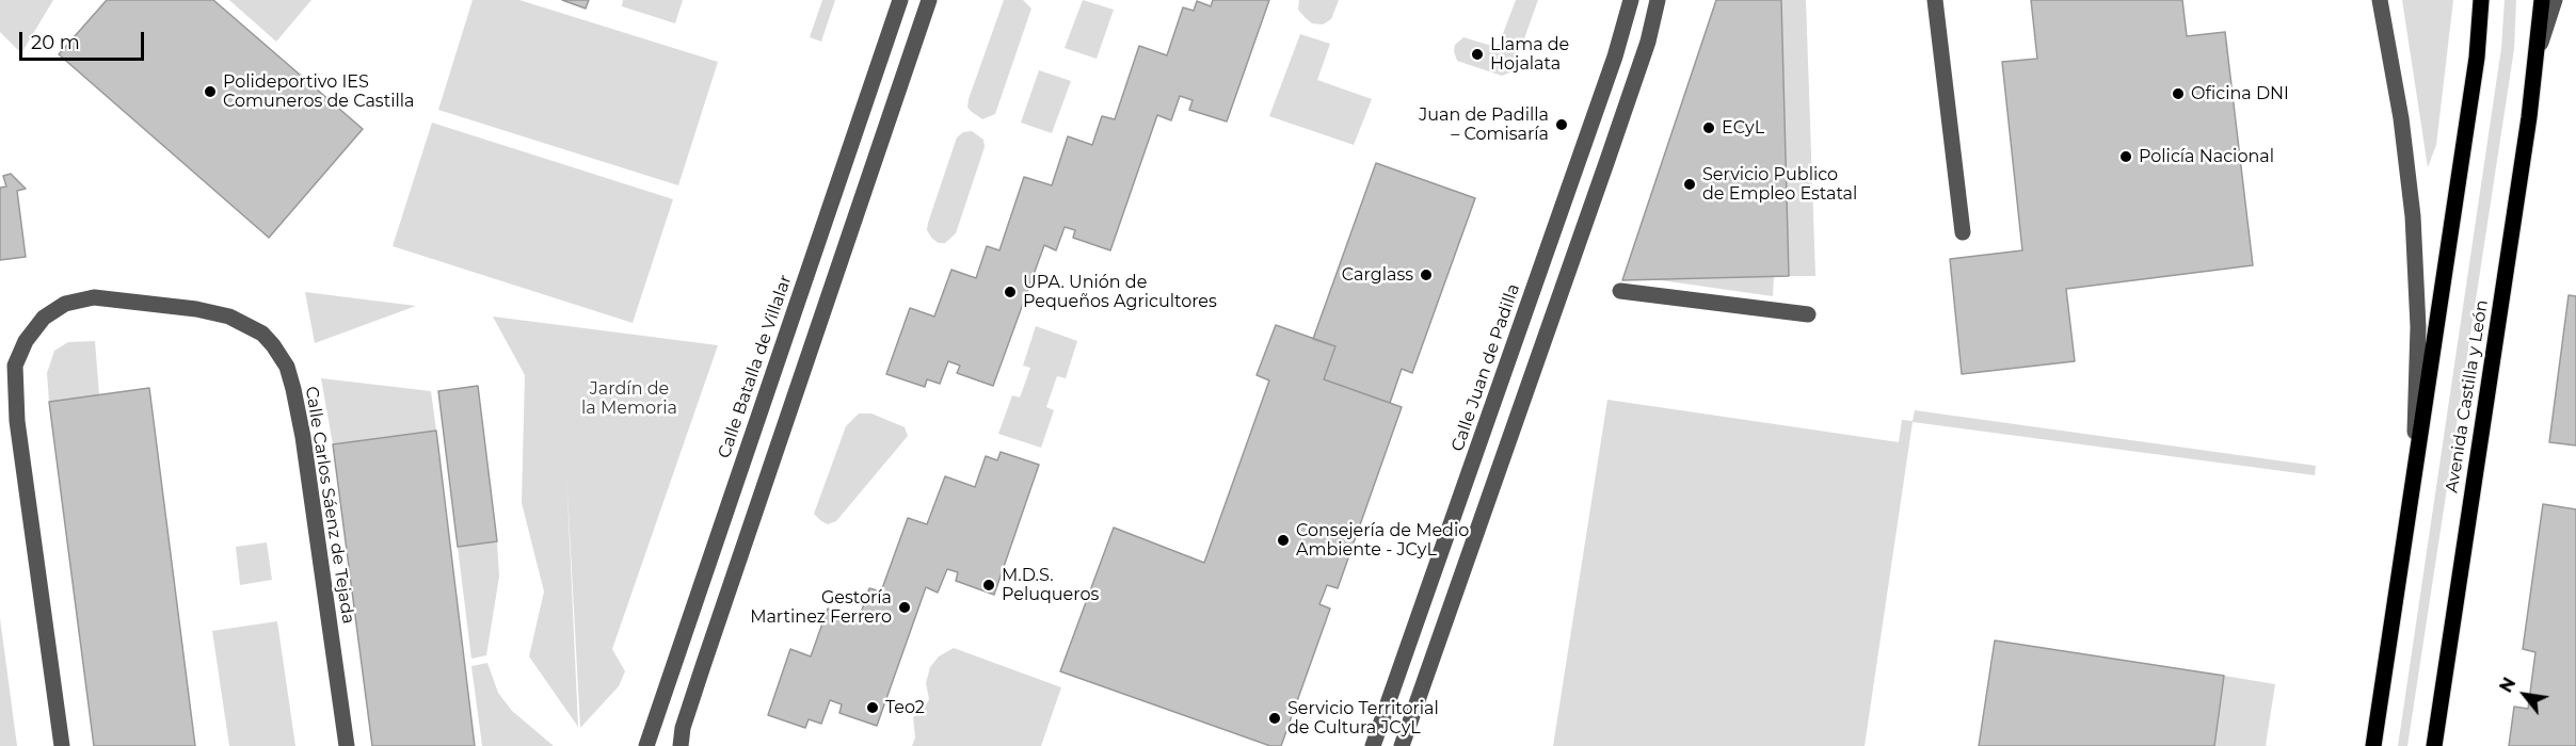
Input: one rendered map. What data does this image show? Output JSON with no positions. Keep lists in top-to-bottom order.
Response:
{
  "streets": {
    "main road": ["Avenida Castilla y León"],
    "street": ["Calle Batalla de Villalar", "Calle Juan de Padilla", "Calle Carlos Sáenz de Tejada"]
  },
  "parks": ["Jardín de la Memoria"],
  "places": [
    "Llama de Hojalata",
    "Polideportivo IES Comuneros de Castilla",
    "Oficina DNI",
    "Juan de Padilla – Comisaría",
    "ECyL",
    "Policía Nacional",
    "Servicio Publico de Empleo Estatal",
    "Carglass",
    "UPA. Unión de Pequeños Agricultores",
    "Consejería de Medio Ambiente - JCyL",
    "M.D.S. Peluqueros",
    "Gestoría Martinez Ferrero",
    "Teo2",
    "Servicio Territorial de Cultura JCyL"
  ],
  "scale_bar": "20 m",
  "north": "top left"
}
